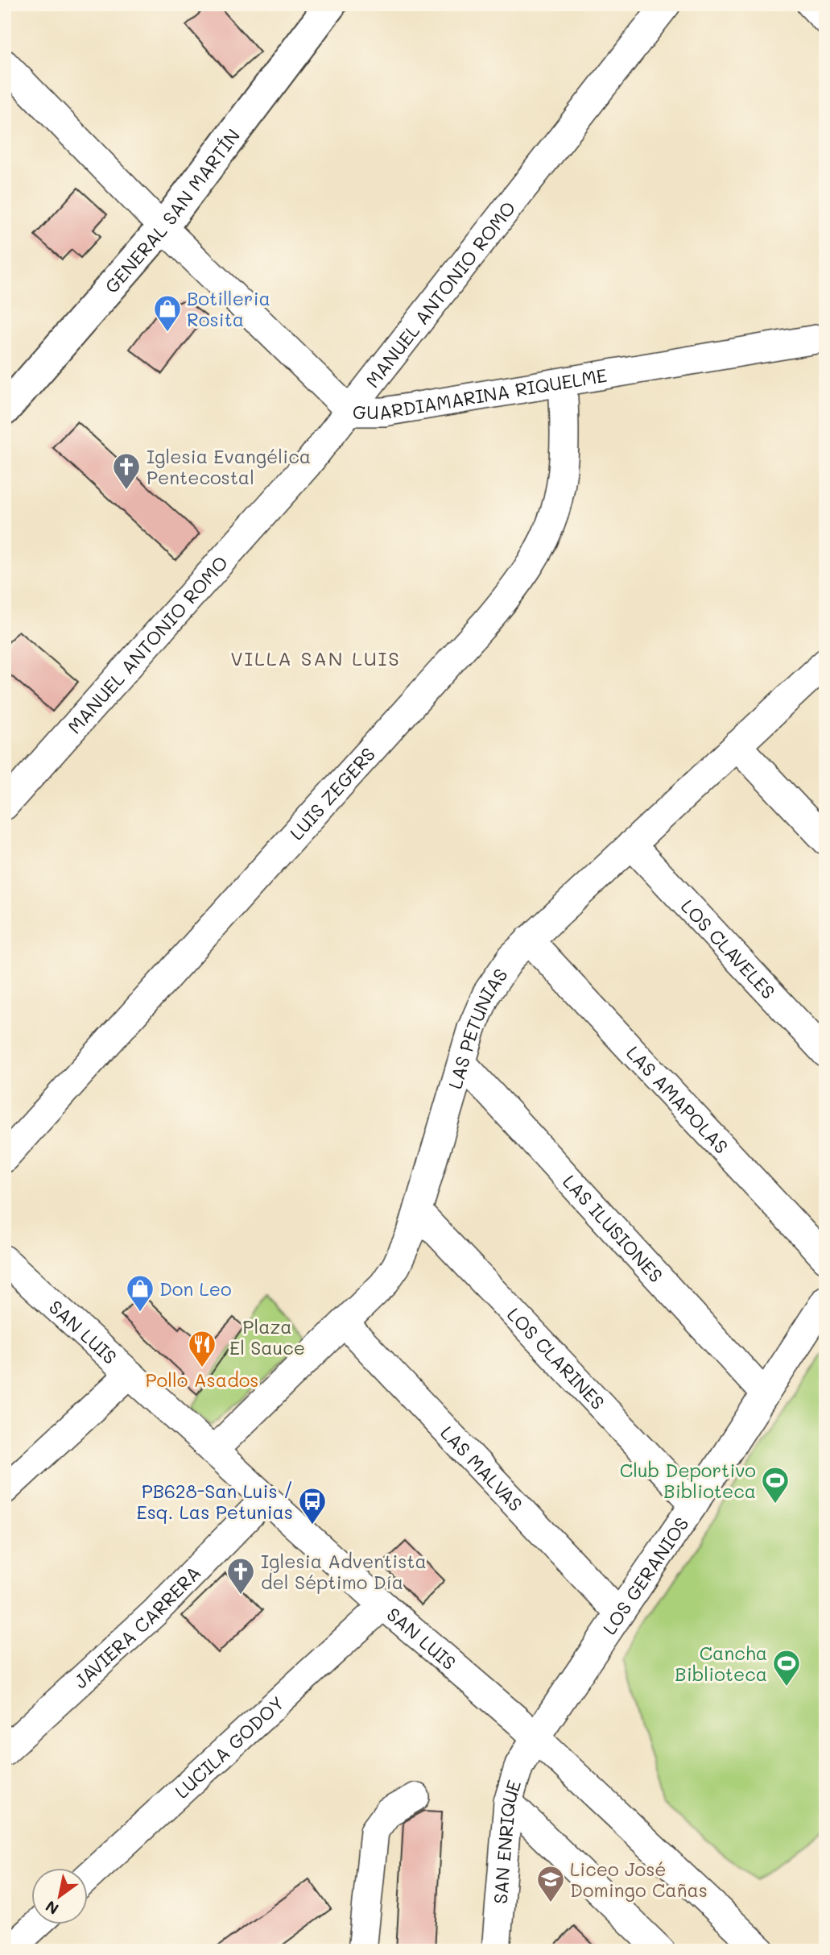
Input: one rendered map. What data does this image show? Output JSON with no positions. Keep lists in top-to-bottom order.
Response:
{
  "streets": {
    "main road": ["GENERAL SAN MARTÍN"],
    "street": [
      "MANUEL ANTONIO ROMO",
      "GUARDIAMARINA RIQUELME",
      "LUIS ZEGERS",
      "LOS CLAVELES",
      "LAS PETUNIAS",
      "LAS AMAPOLAS",
      "LAS ILUSIONES",
      "SAN LUIS",
      "LOS CLARINES",
      "LAS MALVAS",
      "LOS GERANIOS",
      "JAVIERA CARRERA",
      "LUCILA GODOY",
      "SAN ENRIQUE"
    ]
  },
  "crossings": [
    ["GENERAL SAN MARTÍN", "GUARDIAMARINA RIQUELME"],
    ["MANUEL ANTONIO ROMO", "GUARDIAMARINA RIQUELME"],
    ["GUARDIAMARINA RIQUELME", "LUIS ZEGERS"],
    ["LOS CLAVELES", "LAS PETUNIAS"],
    ["LAS PETUNIAS", "LAS AMAPOLAS"],
    ["LAS PETUNIAS", "LAS ILUSIONES"],
    ["LAS PETUNIAS", "SAN LUIS"],
    ["LAS PETUNIAS", "LOS CLARINES"],
    ["LAS PETUNIAS", "LAS MALVAS"],
    ["LAS ILUSIONES", "LOS GERANIOS"],
    ["SAN LUIS", "LOS GERANIOS"],
    ["SAN LUIS", "JAVIERA CARRERA"],
    ["SAN LUIS", "LUCILA GODOY"],
    ["SAN LUIS", "SAN ENRIQUE"],
    ["LOS CLARINES", "LOS GERANIOS"],
    ["LAS MALVAS", "LOS GERANIOS"],
    ["LOS GERANIOS", "SAN ENRIQUE"]
  ],
  "districts": ["VILLA SAN LUIS"],
  "parks": ["Plaza El Sauce"],
  "places": {
    "shop": ["Botilleria Rosita", "Don Leo"],
    "church": ["Iglesia Evangélica Pentecostal", "Iglesia Adventista del Séptimo Día"],
    "restaurant": ["Pollo Asados"],
    "sports": ["Club Deportivo Biblioteca", "Cancha Biblioteca"],
    "bus stop": ["PB628-San Luis / Esq. Las Petunias"],
    "school or university": ["Liceo José Domingo Cañas"]
  },
  "north": "bottom left"
}
